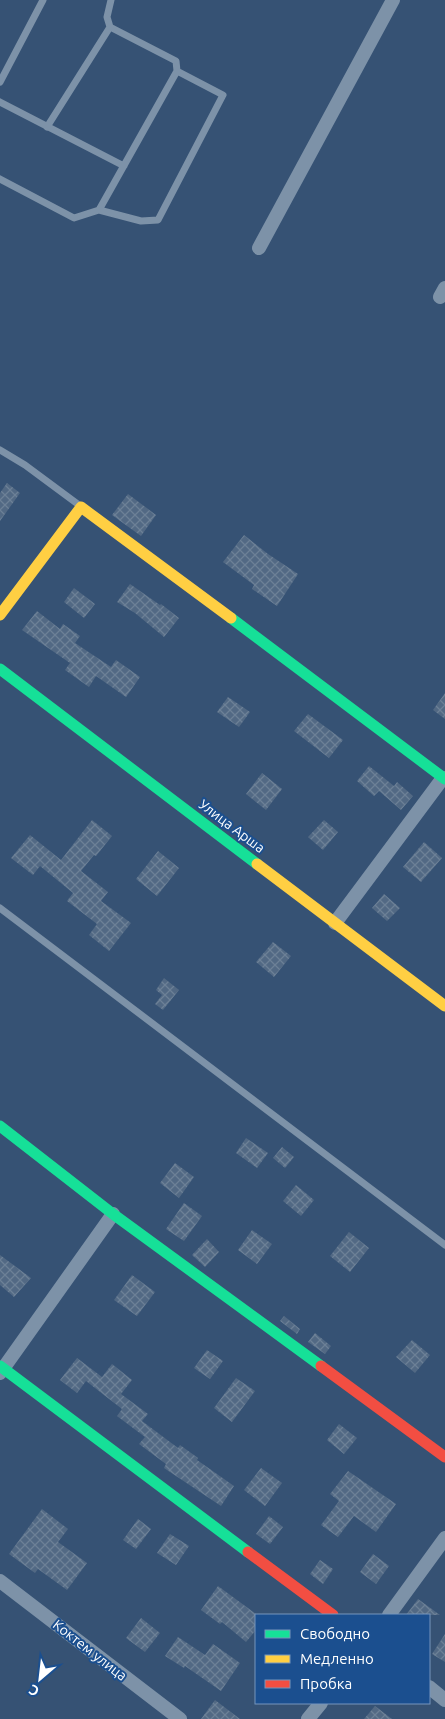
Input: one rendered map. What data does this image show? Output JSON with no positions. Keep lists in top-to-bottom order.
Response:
{
  "streets": {
    "street": ["Улица Арша", "Коктем улица"]
  },
  "legend": ["Свободно", "Медленно", "Пробка"],
  "north": "bottom left"
}
